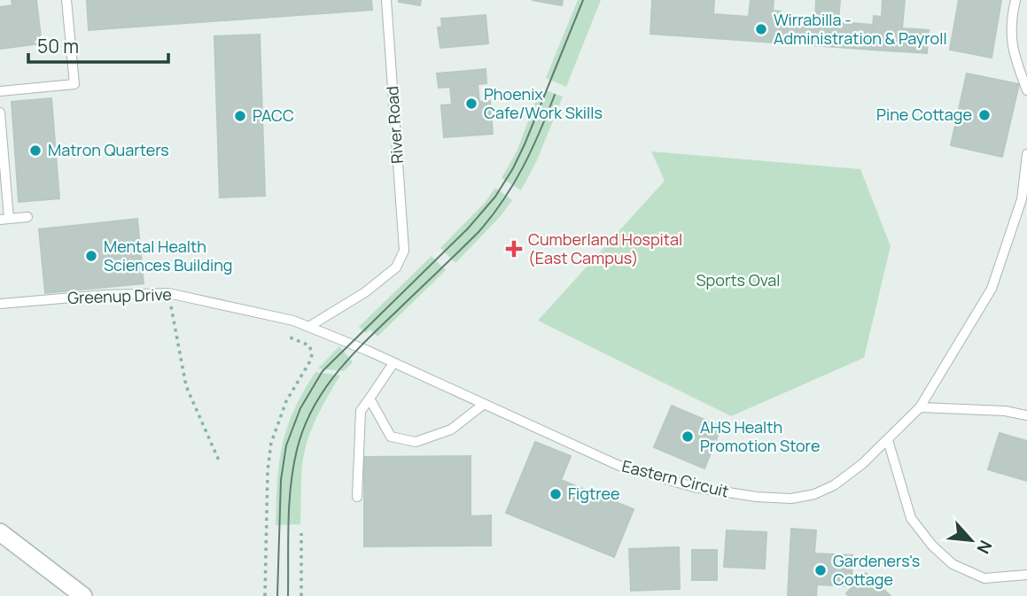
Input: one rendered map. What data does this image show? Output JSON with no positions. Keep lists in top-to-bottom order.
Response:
{
  "streets": {
    "lane": ["River Road", "Greenup Drive", "Eastern Circuit"]
  },
  "crossings": [
    ["River Road", "Greenup Drive"],
    ["River Road", "Eastern Circuit"],
    ["Greenup Drive", "Eastern Circuit"]
  ],
  "parks": ["Sports Oval"],
  "places": {
    "other": [
      "Wirrabilla - Administration & Payroll",
      "Phoenix Cafe/Work Skills",
      "Pine Cottage",
      "PACC",
      "Matron Quarters",
      "Mental Health Sciences Building",
      "AHS Health Promotion Store",
      "Figtree",
      "Gardeners's Cottage"
    ],
    "health": ["Cumberland Hospital (East Campus)"]
  },
  "scale_bar": "50 m",
  "north": "bottom right"
}
